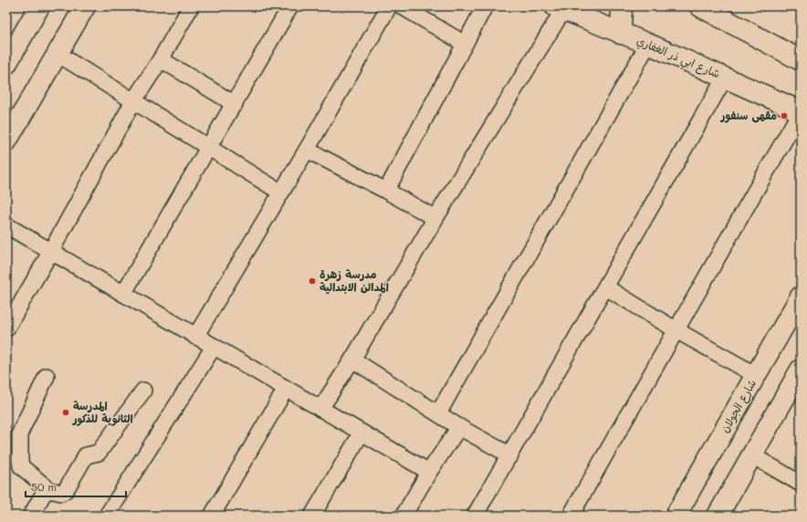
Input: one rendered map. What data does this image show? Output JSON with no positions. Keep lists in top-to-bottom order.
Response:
{
  "streets": {
    "street": ["شارع ابي ذر الغفاري", "شارع الجولان"]
  },
  "places": ["مقهى سنفور", "مدرسة زهرة المدائن الابتدائية", "المدرسة الثانوية للذكور"],
  "scale_bar": "50 m"
}
